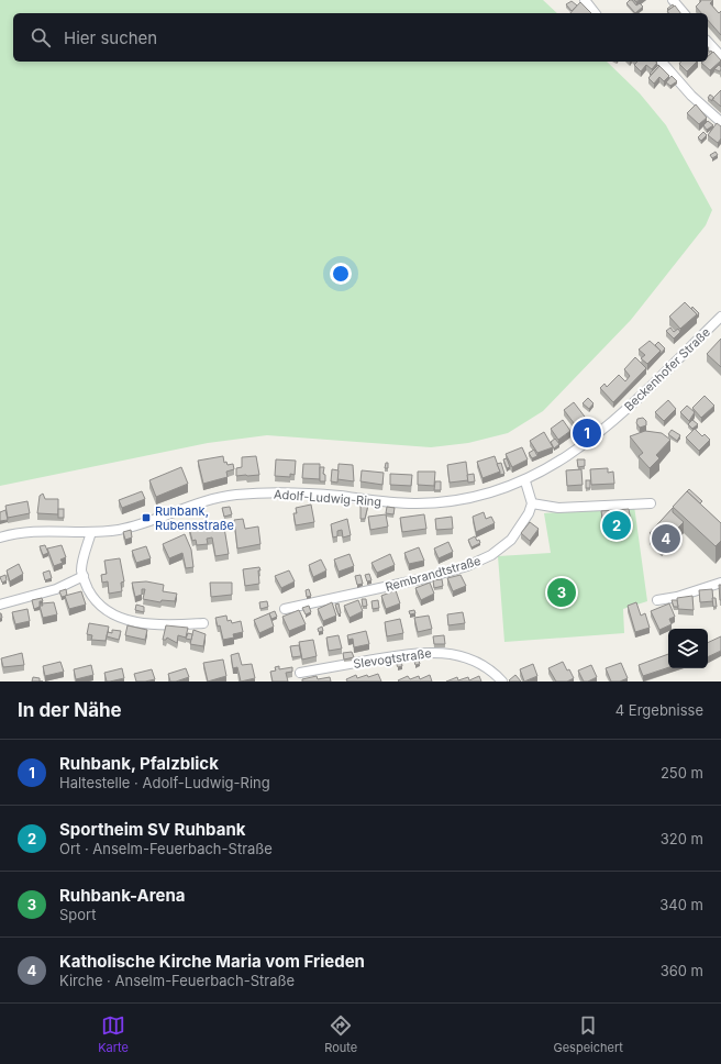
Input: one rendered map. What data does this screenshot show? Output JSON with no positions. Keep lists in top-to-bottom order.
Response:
{
  "streets": {
    "street": [
      "Beckenhofer Straße",
      "Adolf-Ludwig-Ring",
      "Rembrandtstraße",
      "Slevogtstraße"
    ]
  },
  "crossings": [
    ["Beckenhofer Straße", "Adolf-Ludwig-Ring"]
  ],
  "places": {
    "transit": ["Ruhbank, Rubensstraße"]
  },
  "page": {
    "search": "Hier suchen",
    "pins": [
      "1",
      "2",
      "4",
      "3"
    ],
    "heading": ["In der Nähe", "4 Ergebnisse"],
    "list": [
      {
        "mark": "1",
        "name": "Ruhbank, Pfalzblick",
        "note": "Haltestelle · Adolf-Ludwig-Ring",
        "value": "250 m"
      },
      {
        "mark": "2",
        "name": "Sportheim SV Ruhbank",
        "note": "Ort · Anselm-Feuerbach-Straße",
        "value": "320 m"
      },
      {
        "mark": "3",
        "name": "Ruhbank-Arena",
        "note": "Sport",
        "value": "340 m"
      },
      {
        "mark": "4",
        "name": "Katholische Kirche Maria vom Frieden",
        "note": "Kirche · Anselm-Feuerbach-Straße",
        "value": "360 m"
      }
    ],
    "nav": ["Karte", "Route", "Gespeichert"]
  }
}
